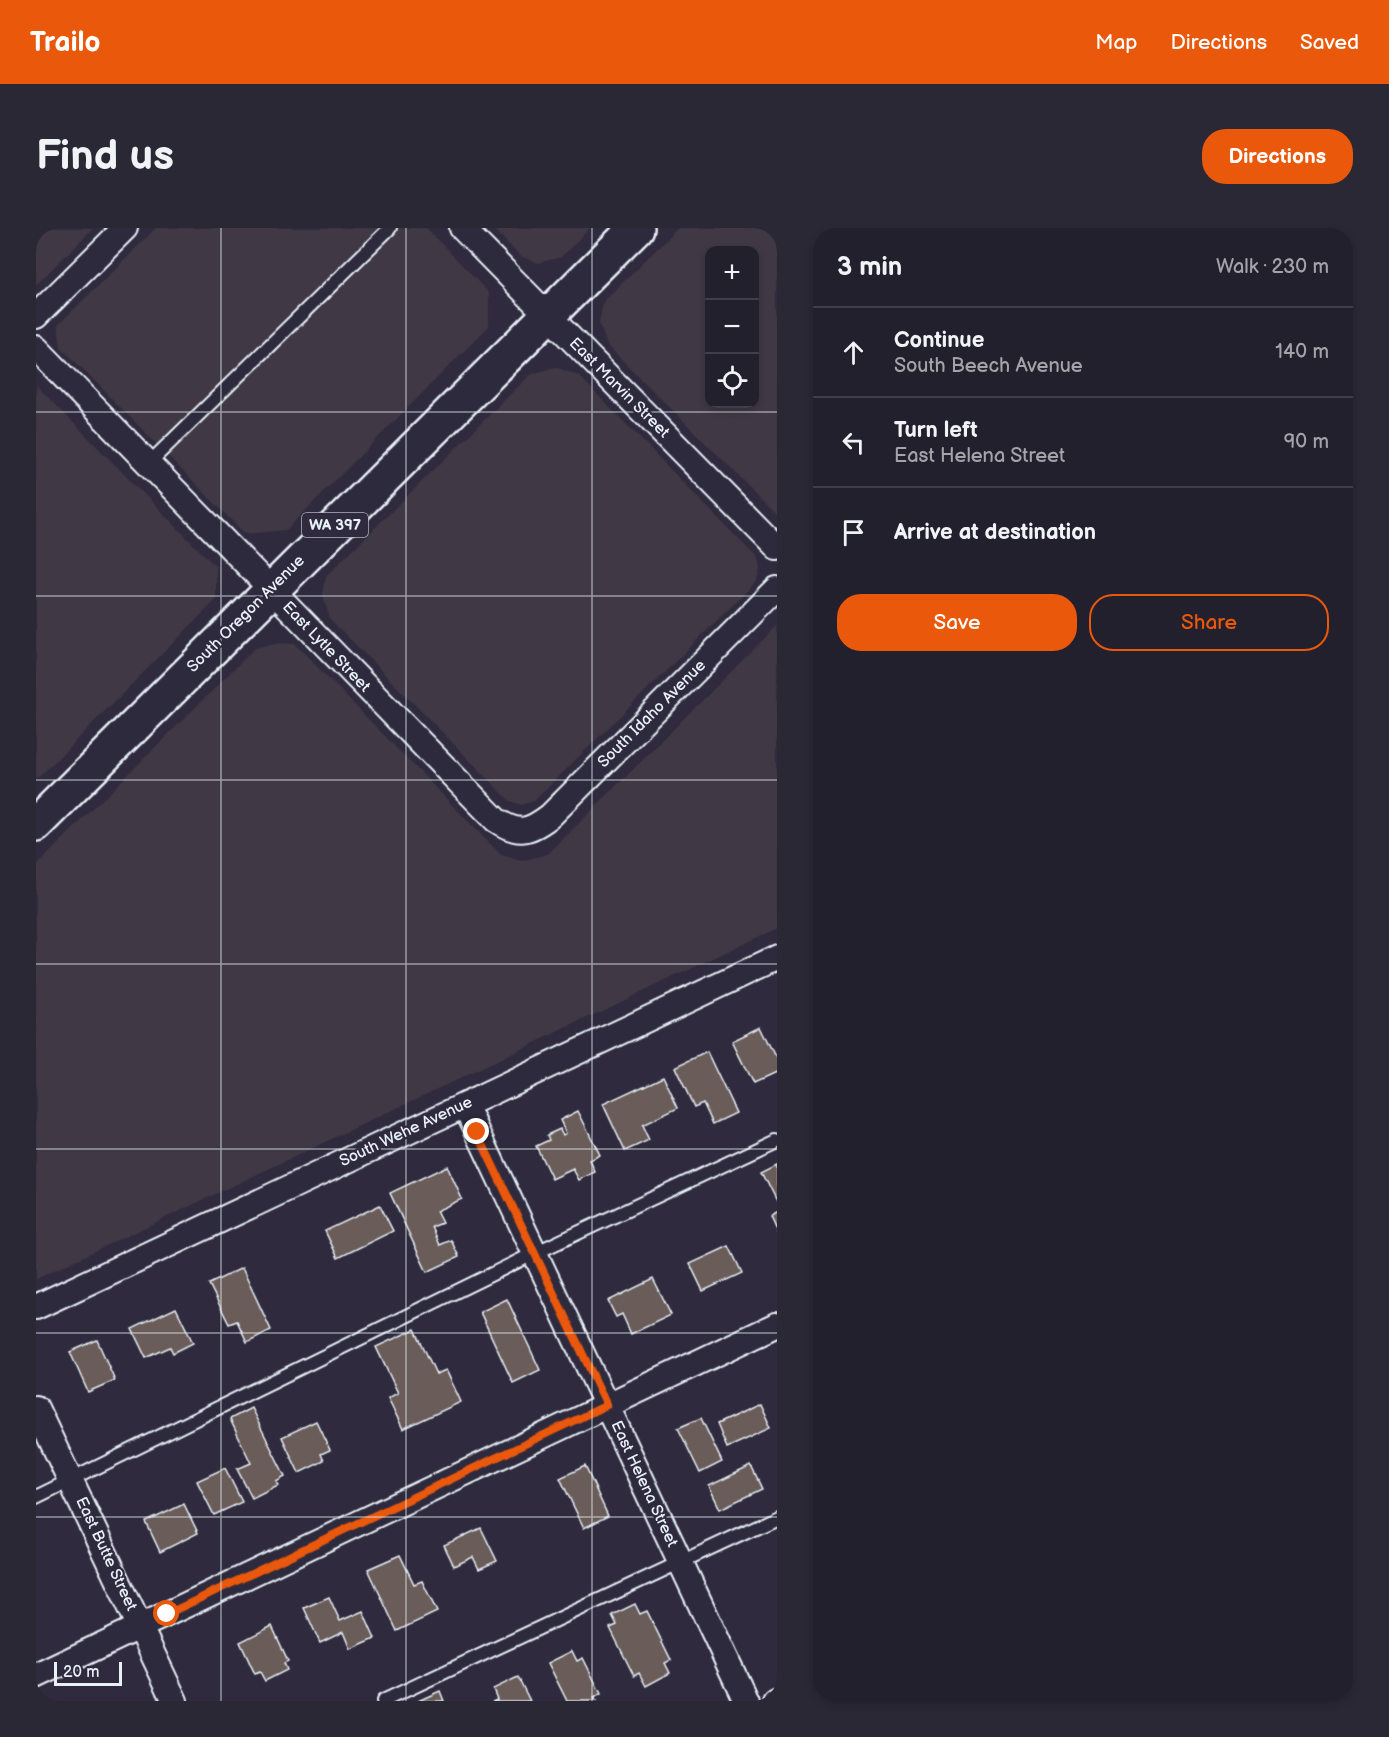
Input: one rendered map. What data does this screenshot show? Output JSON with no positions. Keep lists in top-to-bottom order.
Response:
{
  "streets": {
    "main road": ["WA 397", "South Oregon Avenue"],
    "street": [
      "East Marvin Street",
      "East Lytle Street",
      "South Idaho Avenue",
      "South Wehe Avenue",
      "East Helena Street",
      "East Butte Street"
    ]
  },
  "crossings": [
    ["East Marvin Street", "South Oregon Avenue"],
    ["South Oregon Avenue", "East Lytle Street"],
    ["East Lytle Street", "South Idaho Avenue"],
    ["South Wehe Avenue", "East Helena Street"]
  ],
  "scale_bar": "20 m",
  "page": {
    "header": "Trailo",
    "nav": ["Map", "Directions", "Saved"],
    "buttons": [
      "Directions",
      ["Save", "Share"]
    ],
    "title": "Find us",
    "heading": ["3 min", "Walk · 230 m"],
    "map_buttons": ["+", "−"],
    "list": [
      ["Continue", "South Beech Avenue", "140 m"],
      ["Turn left", "East Helena Street", "90 m"],
      "Arrive at destination"
    ],
    "scale": "20 m"
  }
}
